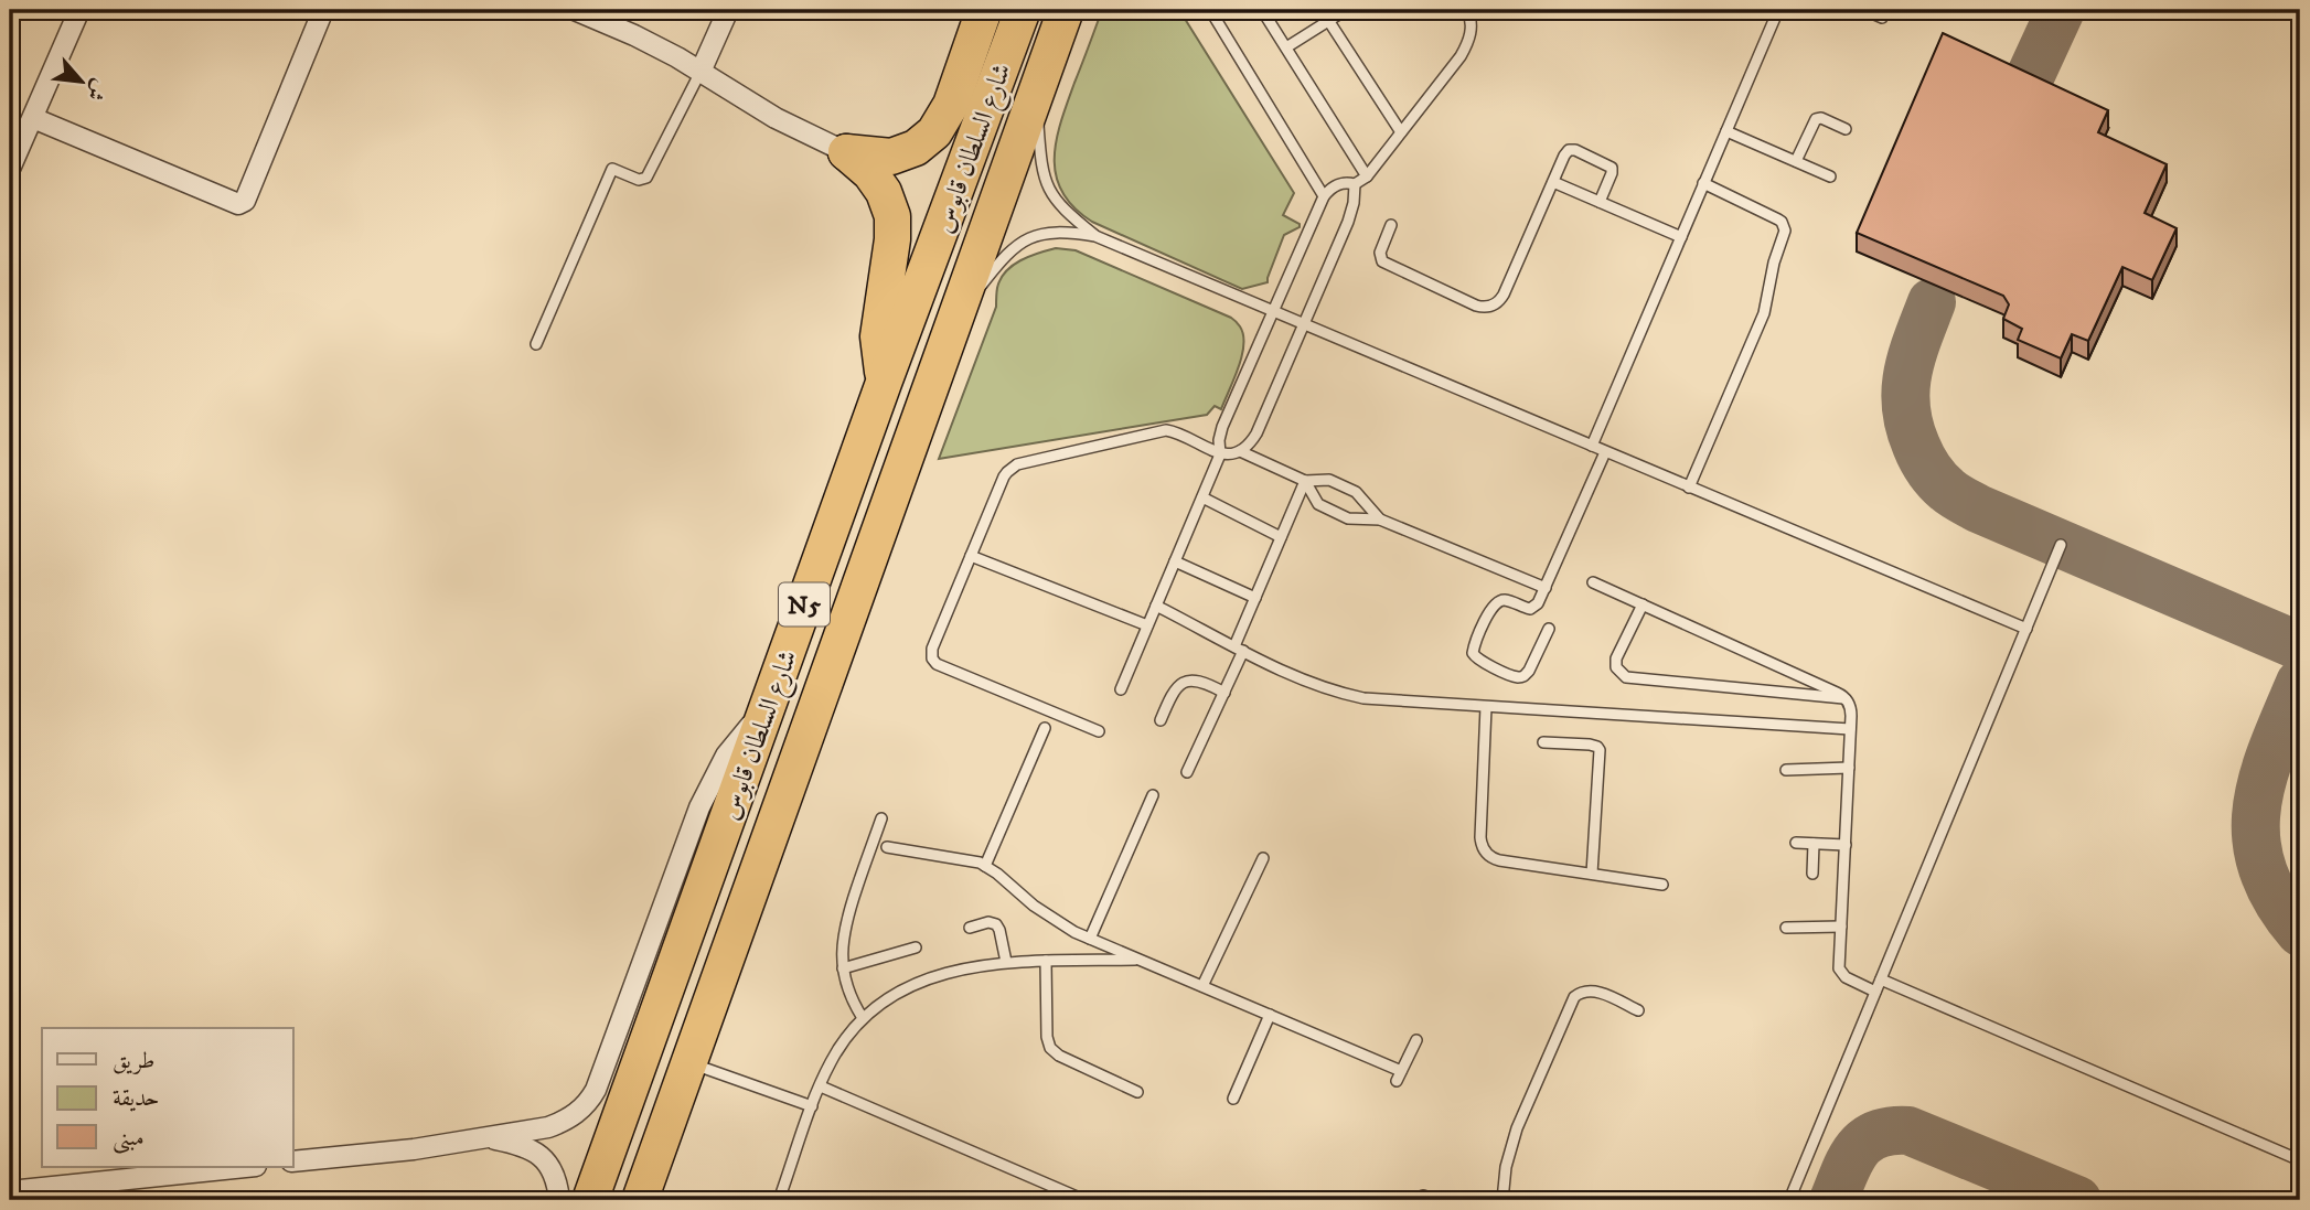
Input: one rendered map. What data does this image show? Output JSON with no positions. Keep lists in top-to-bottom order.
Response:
{
  "streets": {
    "highway": ["شارع السلطان قابوس", "N5"]
  },
  "legend": ["طريق", "حديقة", "مبنى"],
  "north": "bottom right"
}
